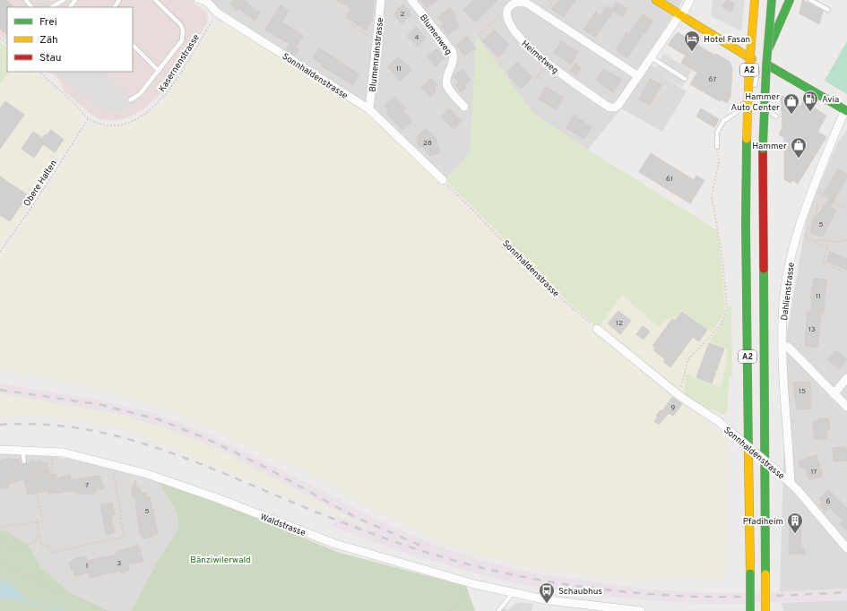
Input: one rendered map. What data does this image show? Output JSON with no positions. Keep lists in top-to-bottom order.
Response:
{
  "streets": {
    "main road": ["A2"],
    "street": [
      "Blumenweg",
      "Blumenrainstrasse",
      "Heimetweg",
      "Sonnhaldenstrasse",
      "Dahlienstrasse",
      "Waldstrasse"
    ],
    "path": ["Kasernenstrasse", "Obere Halten"]
  },
  "crossings": [
    ["Blumenrainstrasse", "Sonnhaldenstrasse"],
    ["Kasernenstrasse", "Sonnhaldenstrasse"],
    ["Kasernenstrasse", "Obere Halten"],
    ["Sonnhaldenstrasse", "Dahlienstrasse"]
  ],
  "parks": ["Bänziwilerwald"],
  "places": {
    "hotel": ["Hotel Fasan"],
    "fuel station": ["Avia"],
    "shop": ["Hammer Auto Center", "Hammer"],
    "building": ["Pfadiheim"],
    "bus stop": ["Schaubhus"]
  },
  "house_numbers": [
    "2",
    "4",
    "11",
    "67",
    "28",
    "61",
    "5",
    "11",
    "12",
    "13",
    "15",
    "9",
    "17",
    "7",
    "6",
    "5",
    "3",
    "1"
  ],
  "legend": ["Frei", "Zäh", "Stau"]
}
